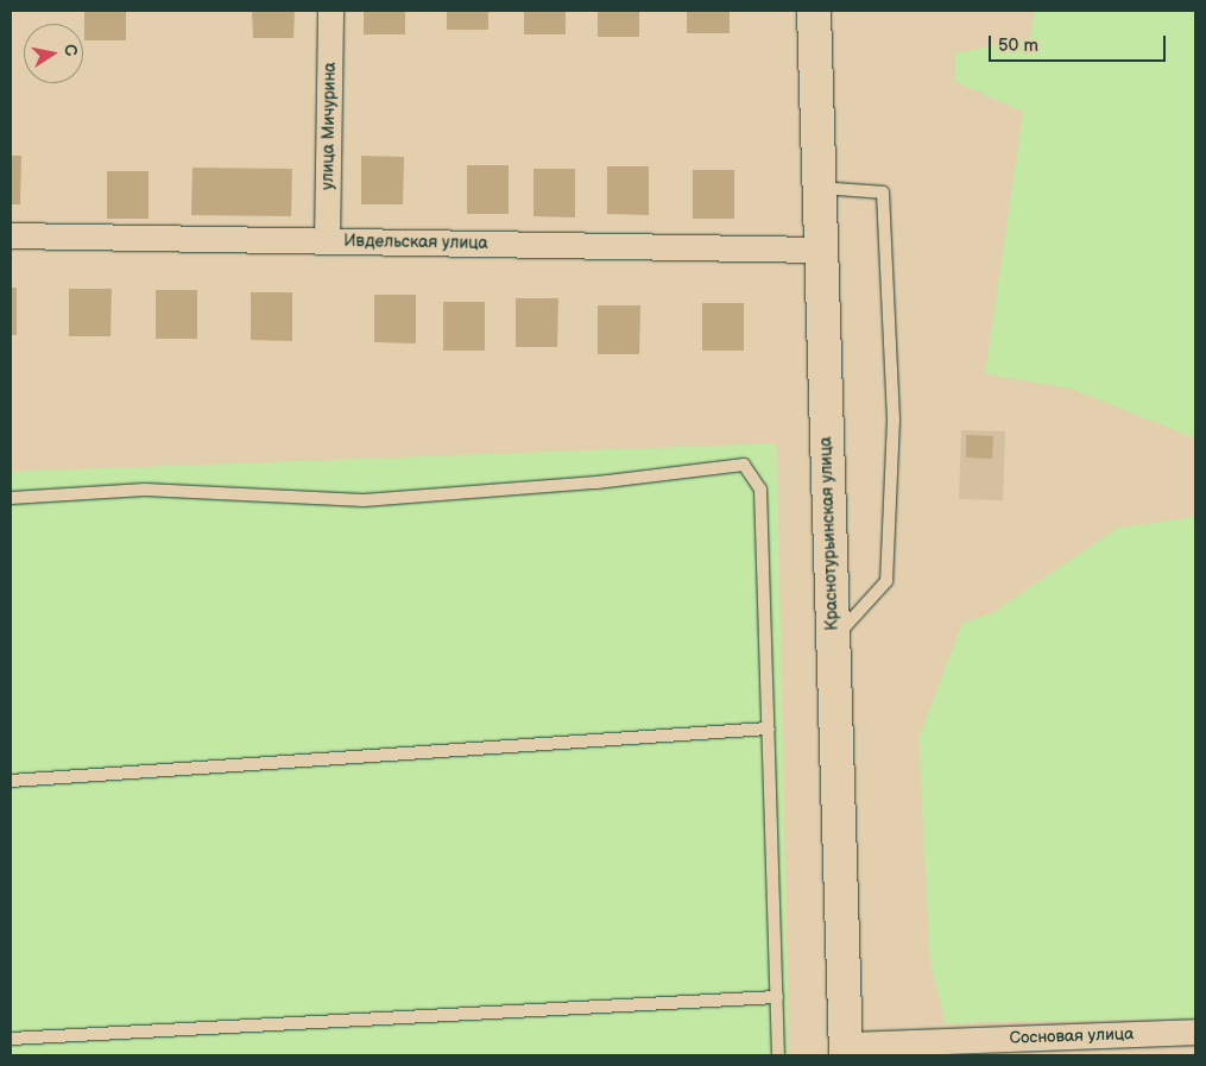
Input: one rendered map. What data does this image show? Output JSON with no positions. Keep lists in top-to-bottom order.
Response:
{
  "streets": {
    "main road": ["Краснотурьинская улица"],
    "street": ["улица Мичурина", "Ивдельская улица", "Сосновая улица"]
  },
  "crossings": [
    ["улица Мичурина", "Ивдельская улица"],
    ["Ивдельская улица", "Краснотурьинская улица"],
    ["Краснотурьинская улица", "Сосновая улица"]
  ],
  "scale_bar": "50 m",
  "north": "right"
}
